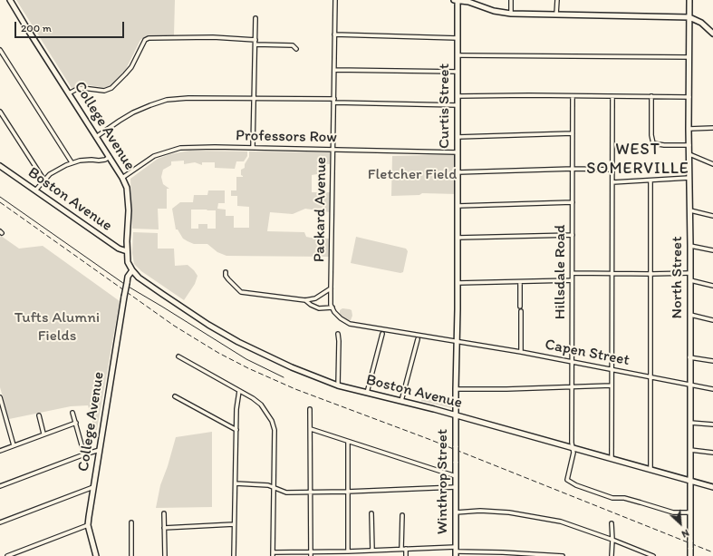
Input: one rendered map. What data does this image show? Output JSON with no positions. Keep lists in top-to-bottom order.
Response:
{
  "streets": {
    "street": [
      "Curtis Street",
      "College Avenue",
      "Professors Row",
      "Boston Avenue",
      "Packard Avenue",
      "Hillsdale Road",
      "North Street",
      "Capen Street",
      "Winthrop Street"
    ]
  },
  "crossings": [
    ["Curtis Street", "Professors Row"],
    ["Curtis Street", "Winthrop Street"],
    ["College Avenue", "Professors Row"],
    ["College Avenue", "Boston Avenue"],
    ["Professors Row", "Packard Avenue"],
    ["Boston Avenue", "Hillsdale Road"],
    ["Boston Avenue", "North Street"],
    ["Boston Avenue", "Winthrop Street"],
    ["Packard Avenue", "Capen Street"],
    ["Hillsdale Road", "North Street"],
    ["Hillsdale Road", "Capen Street"],
    ["North Street", "Capen Street"],
    ["Capen Street", "Winthrop Street"]
  ],
  "districts": ["WEST SOMERVILLE"],
  "parks": ["Fletcher Field", "Tufts Alumni Fields"],
  "scale_bar": "200 m",
  "north": "bottom right"
}
